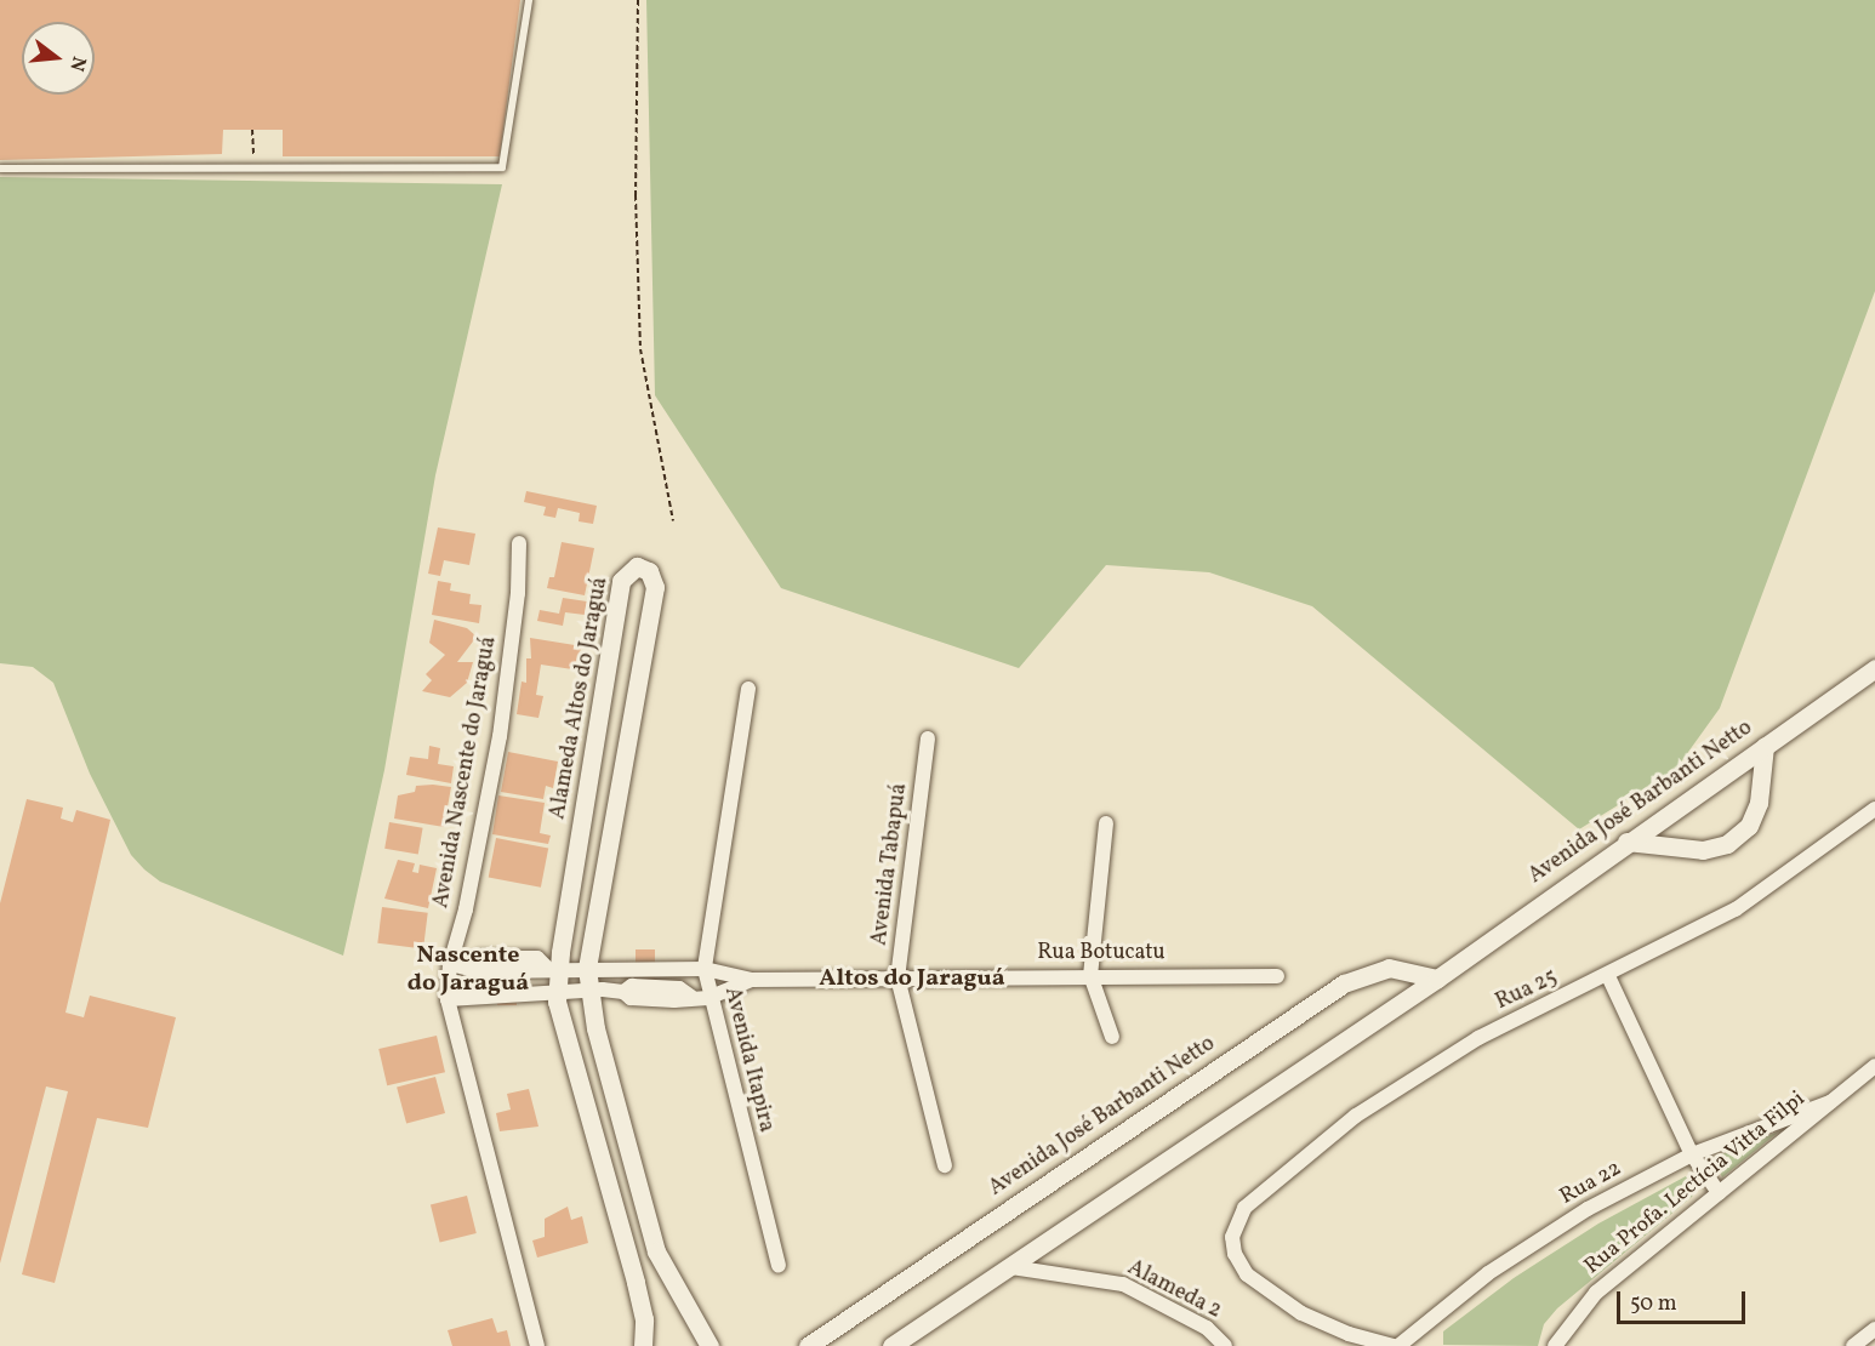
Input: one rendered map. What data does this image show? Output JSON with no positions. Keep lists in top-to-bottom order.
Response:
{
  "streets": {
    "street": [
      "Alameda Altos do Jaraguá",
      "Avenida Nascente do Jaraguá",
      "Avenida José Barbanti Netto",
      "Avenida Tabapuá",
      "Rua Botucatu",
      "Rua 25",
      "Avenida Itapira",
      "Rua 22",
      "Rua Profa. Lectícia Vitta Filpi",
      "Alameda 2"
    ]
  },
  "crossings": [
    ["Alameda Altos do Jaraguá", "Rua Botucatu"],
    ["Avenida José Barbanti Netto", "Alameda 2"],
    ["Avenida Tabapuá", "Rua Botucatu"],
    ["Rua Botucatu", "Avenida Itapira"],
    ["Rua 25", "Rua 22"],
    ["Rua 22", "Rua Profa. Lectícia Vitta Filpi"]
  ],
  "districts": ["Nascente do Jaraguá", "Altos do Jaraguá"],
  "scale_bar": "50 m",
  "north": "right"
}
